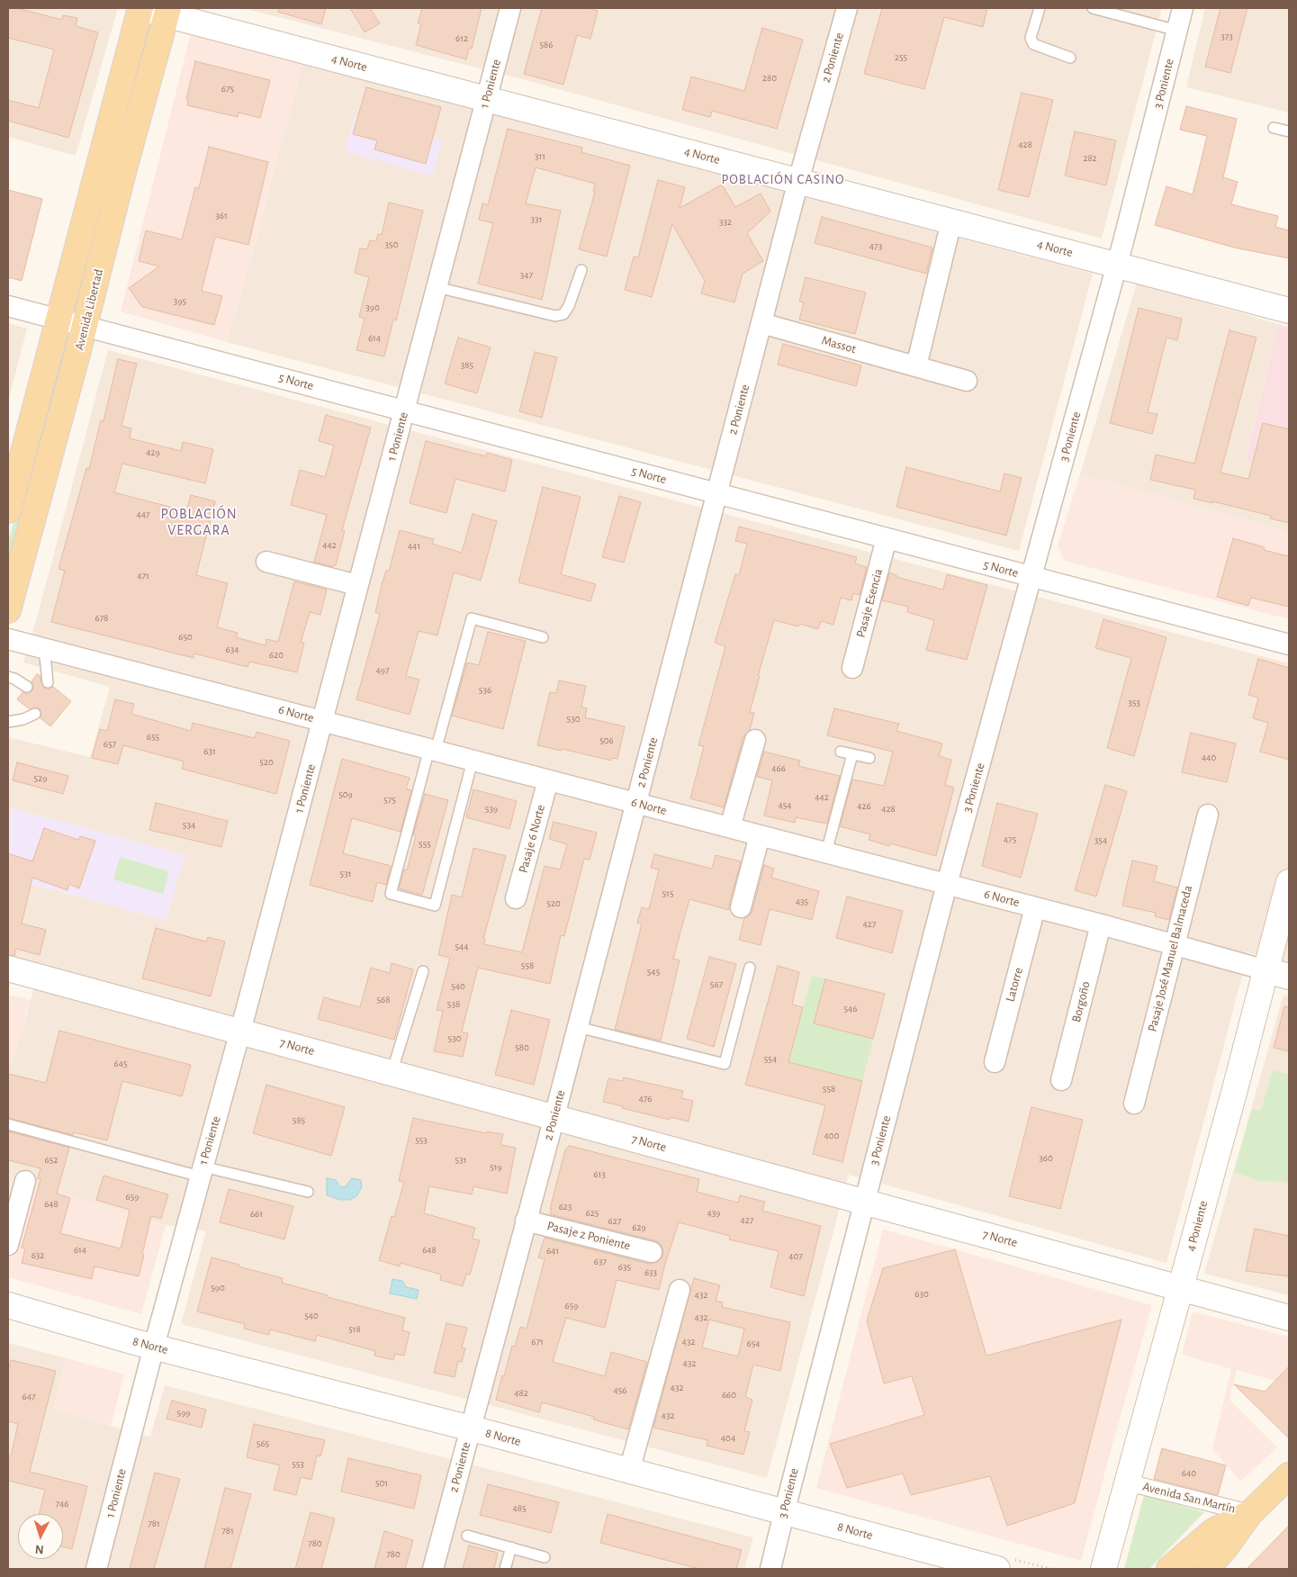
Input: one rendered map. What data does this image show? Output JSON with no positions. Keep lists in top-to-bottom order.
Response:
{
  "streets": {
    "main road": ["Avenida Libertad", "Avenida San Martín"],
    "street": [
      "2 Poniente",
      "4 Norte",
      "1 Poniente",
      "3 Poniente",
      "Massot",
      "5 Norte",
      "Pasaje Esencia",
      "6 Norte",
      "Pasaje 6 Norte",
      "Pasaje José Manuel Balmaceda",
      "Latorre",
      "Borgoño",
      "7 Norte",
      "4 Poniente",
      "Pasaje 2 Poniente",
      "8 Norte"
    ]
  },
  "crossings": [
    ["2 Poniente", "4 Norte"],
    ["2 Poniente", "Massot"],
    ["2 Poniente", "5 Norte"],
    ["2 Poniente", "6 Norte"],
    ["2 Poniente", "7 Norte"],
    ["2 Poniente", "Pasaje 2 Poniente"],
    ["2 Poniente", "8 Norte"],
    ["4 Norte", "1 Poniente"],
    ["4 Norte", "3 Poniente"],
    ["4 Norte", "Avenida Libertad"],
    ["1 Poniente", "5 Norte"],
    ["1 Poniente", "6 Norte"],
    ["1 Poniente", "7 Norte"],
    ["1 Poniente", "8 Norte"],
    ["3 Poniente", "5 Norte"],
    ["3 Poniente", "6 Norte"],
    ["3 Poniente", "7 Norte"],
    ["3 Poniente", "8 Norte"],
    ["Avenida Libertad", "5 Norte"],
    ["5 Norte", "Pasaje Esencia"],
    ["6 Norte", "Pasaje 6 Norte"],
    ["6 Norte", "Pasaje José Manuel Balmaceda"],
    ["6 Norte", "Latorre"],
    ["6 Norte", "Borgoño"],
    ["6 Norte", "4 Poniente"],
    ["7 Norte", "4 Poniente"],
    ["4 Poniente", "Avenida San Martín"]
  ],
  "districts": ["POBLACIÓN CASINO", "POBLACIÓN VERGARA"],
  "house_numbers": [
    "373",
    "612",
    "586",
    "255",
    "280",
    "675",
    "428",
    "311",
    "282",
    "361",
    "331",
    "332",
    "350",
    "473",
    "347",
    "395",
    "390",
    "614",
    "385",
    "429",
    "447",
    "442",
    "441",
    "471",
    "678",
    "650",
    "634",
    "620",
    "497",
    "536",
    "353",
    "530",
    "655",
    "506",
    "657",
    "631",
    "440",
    "520",
    "466",
    "529",
    "509",
    "442",
    "575",
    "454",
    "426",
    "539",
    "428",
    "534",
    "475",
    "354",
    "555",
    "531",
    "515",
    "435",
    "520",
    "427",
    "544",
    "558",
    "545",
    "567",
    "540",
    "568",
    "538",
    "546",
    "530",
    "580",
    "554",
    "645",
    "558",
    "476",
    "585",
    "400",
    "553",
    "360",
    "652",
    "531",
    "519",
    "613",
    "659",
    "648",
    "623",
    "625",
    "439",
    "661",
    "427",
    "627",
    "629",
    "614",
    "648",
    "641",
    "632",
    "407",
    "637",
    "635",
    "633",
    "590",
    "630",
    "432",
    "659",
    "540",
    "432",
    "518",
    "671",
    "432",
    "654",
    "432",
    "432",
    "456",
    "482",
    "660",
    "647",
    "599",
    "432",
    "404",
    "565",
    "553",
    "640",
    "501",
    "746",
    "485",
    "781",
    "781",
    "780",
    "780"
  ],
  "north": "bottom"
}
